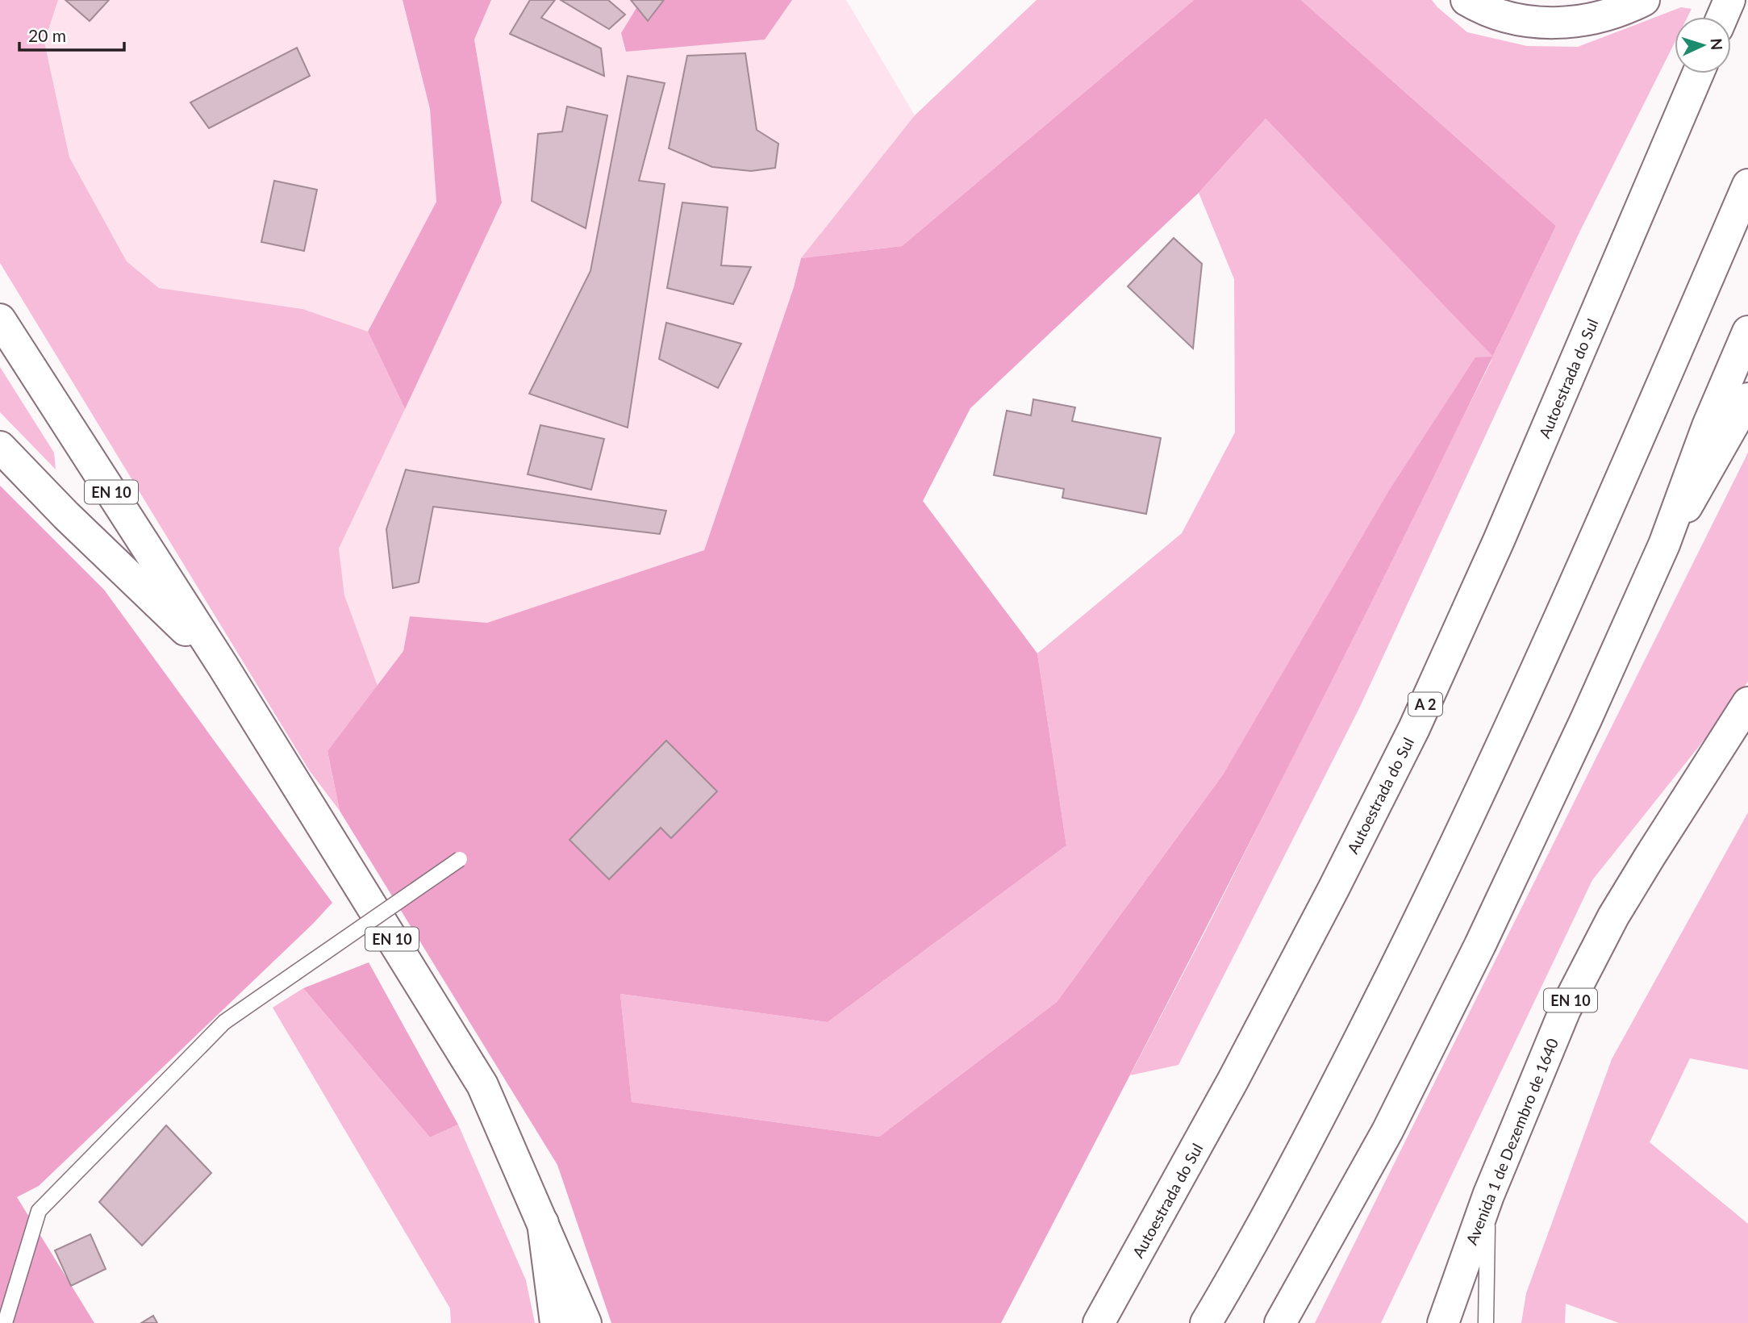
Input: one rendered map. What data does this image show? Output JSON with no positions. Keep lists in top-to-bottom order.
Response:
{
  "streets": {
    "main road": [
      "Autoestrada do Sul",
      "EN 10",
      "A 2",
      "Avenida 1 de Dezembro de 1640"
    ]
  },
  "scale_bar": "20 m",
  "north": "right"
}
